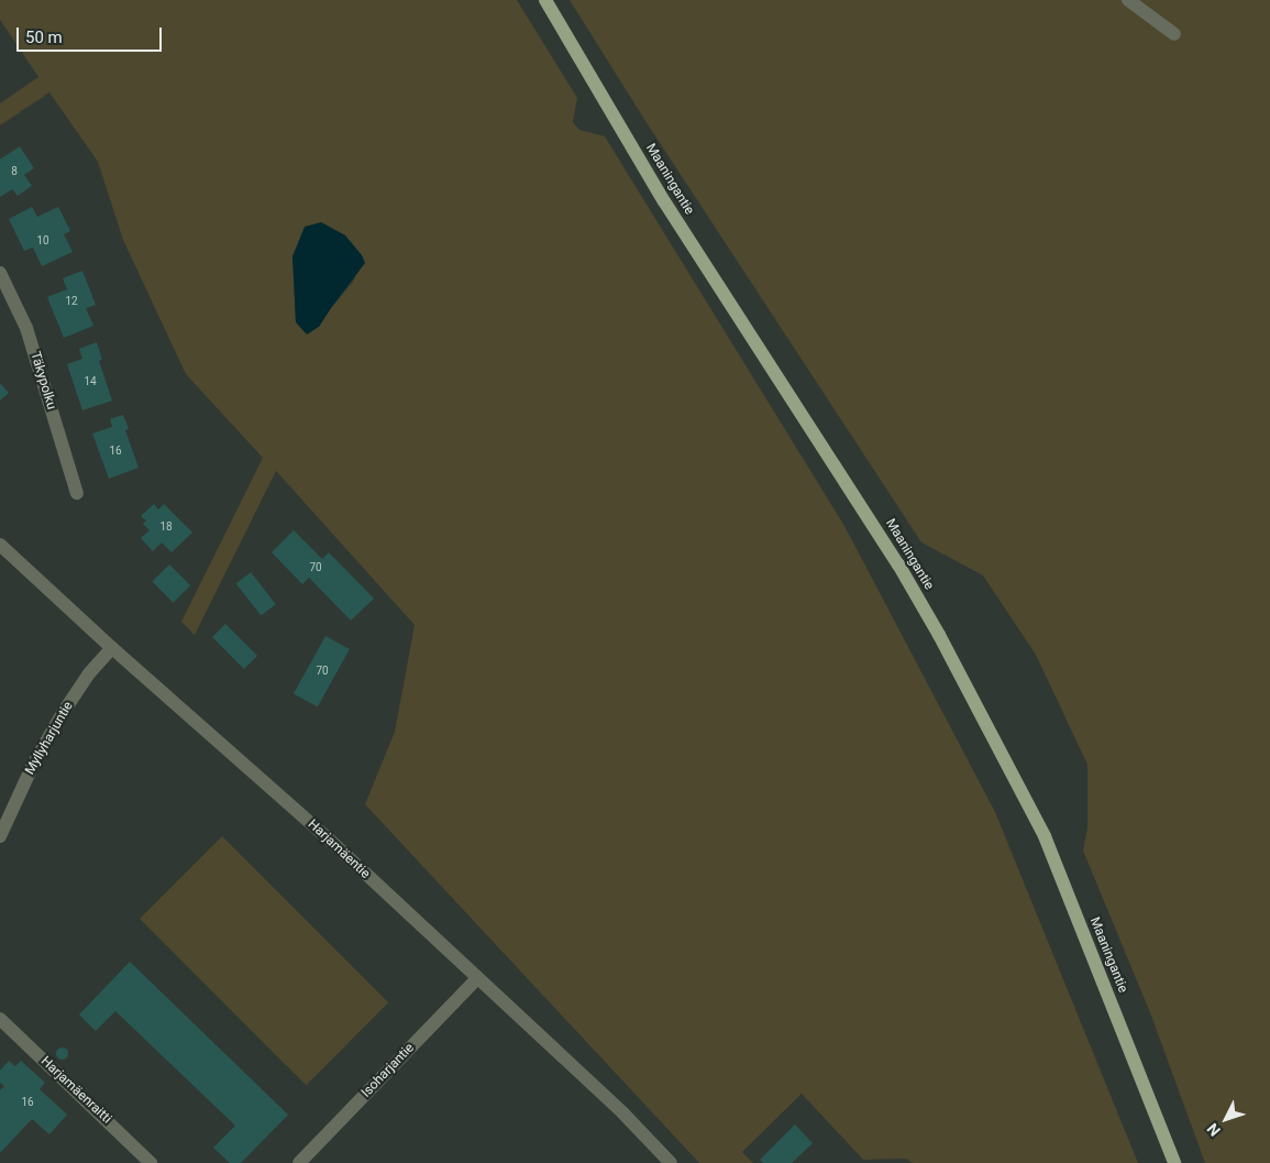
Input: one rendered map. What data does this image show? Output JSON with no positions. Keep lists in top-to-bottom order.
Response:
{
  "streets": {
    "main road": ["Maaningantie"],
    "street": [
      "Täkypolku",
      "Myllyharjuntie",
      "Harjamäentie",
      "Isoharjantie",
      "Harjamäenraitti"
    ]
  },
  "crossings": [
    ["Myllyharjuntie", "Harjamäentie"],
    ["Harjamäentie", "Isoharjantie"]
  ],
  "house_numbers": [
    "8",
    "10",
    "12",
    "14",
    "16",
    "18",
    "70",
    "70",
    "16"
  ],
  "scale_bar": "50 m",
  "north": "bottom left"
}
